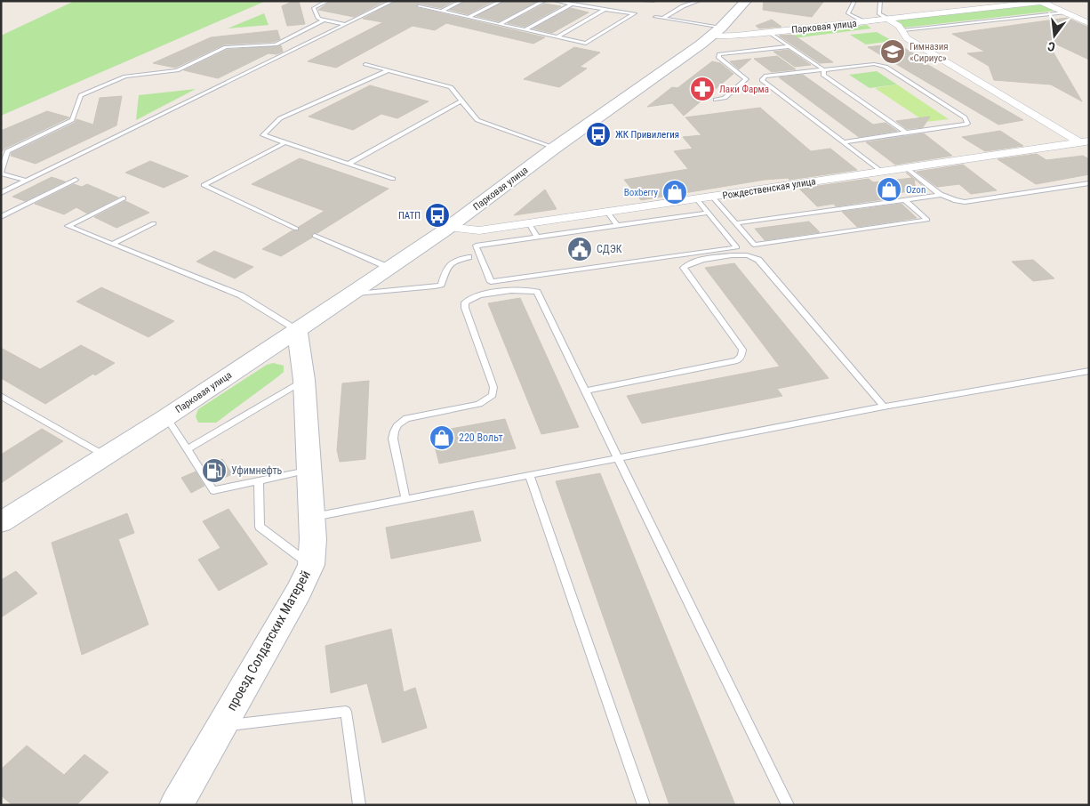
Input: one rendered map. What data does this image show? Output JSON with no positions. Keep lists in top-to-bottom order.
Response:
{
  "streets": {
    "main road": ["Парковая улица", "проезд Солдатских Матерей"],
    "street": ["Рождественская улица"]
  },
  "crossings": [
    ["Парковая улица", "Рождественская улица"],
    ["Парковая улица", "проезд Солдатских Матерей"]
  ],
  "places": {
    "school or university": ["Гимназия «Сириус»"],
    "pharmacy": ["Лаки Фарма"],
    "bus stop": ["ЖК Привилегия", "ПАТП"],
    "shop": ["Ozon", "Boxberry", "220 Вольт"],
    "public building": ["СДЭК"],
    "fuel station": ["Уфимнефть"]
  },
  "north": "bottom"
}
